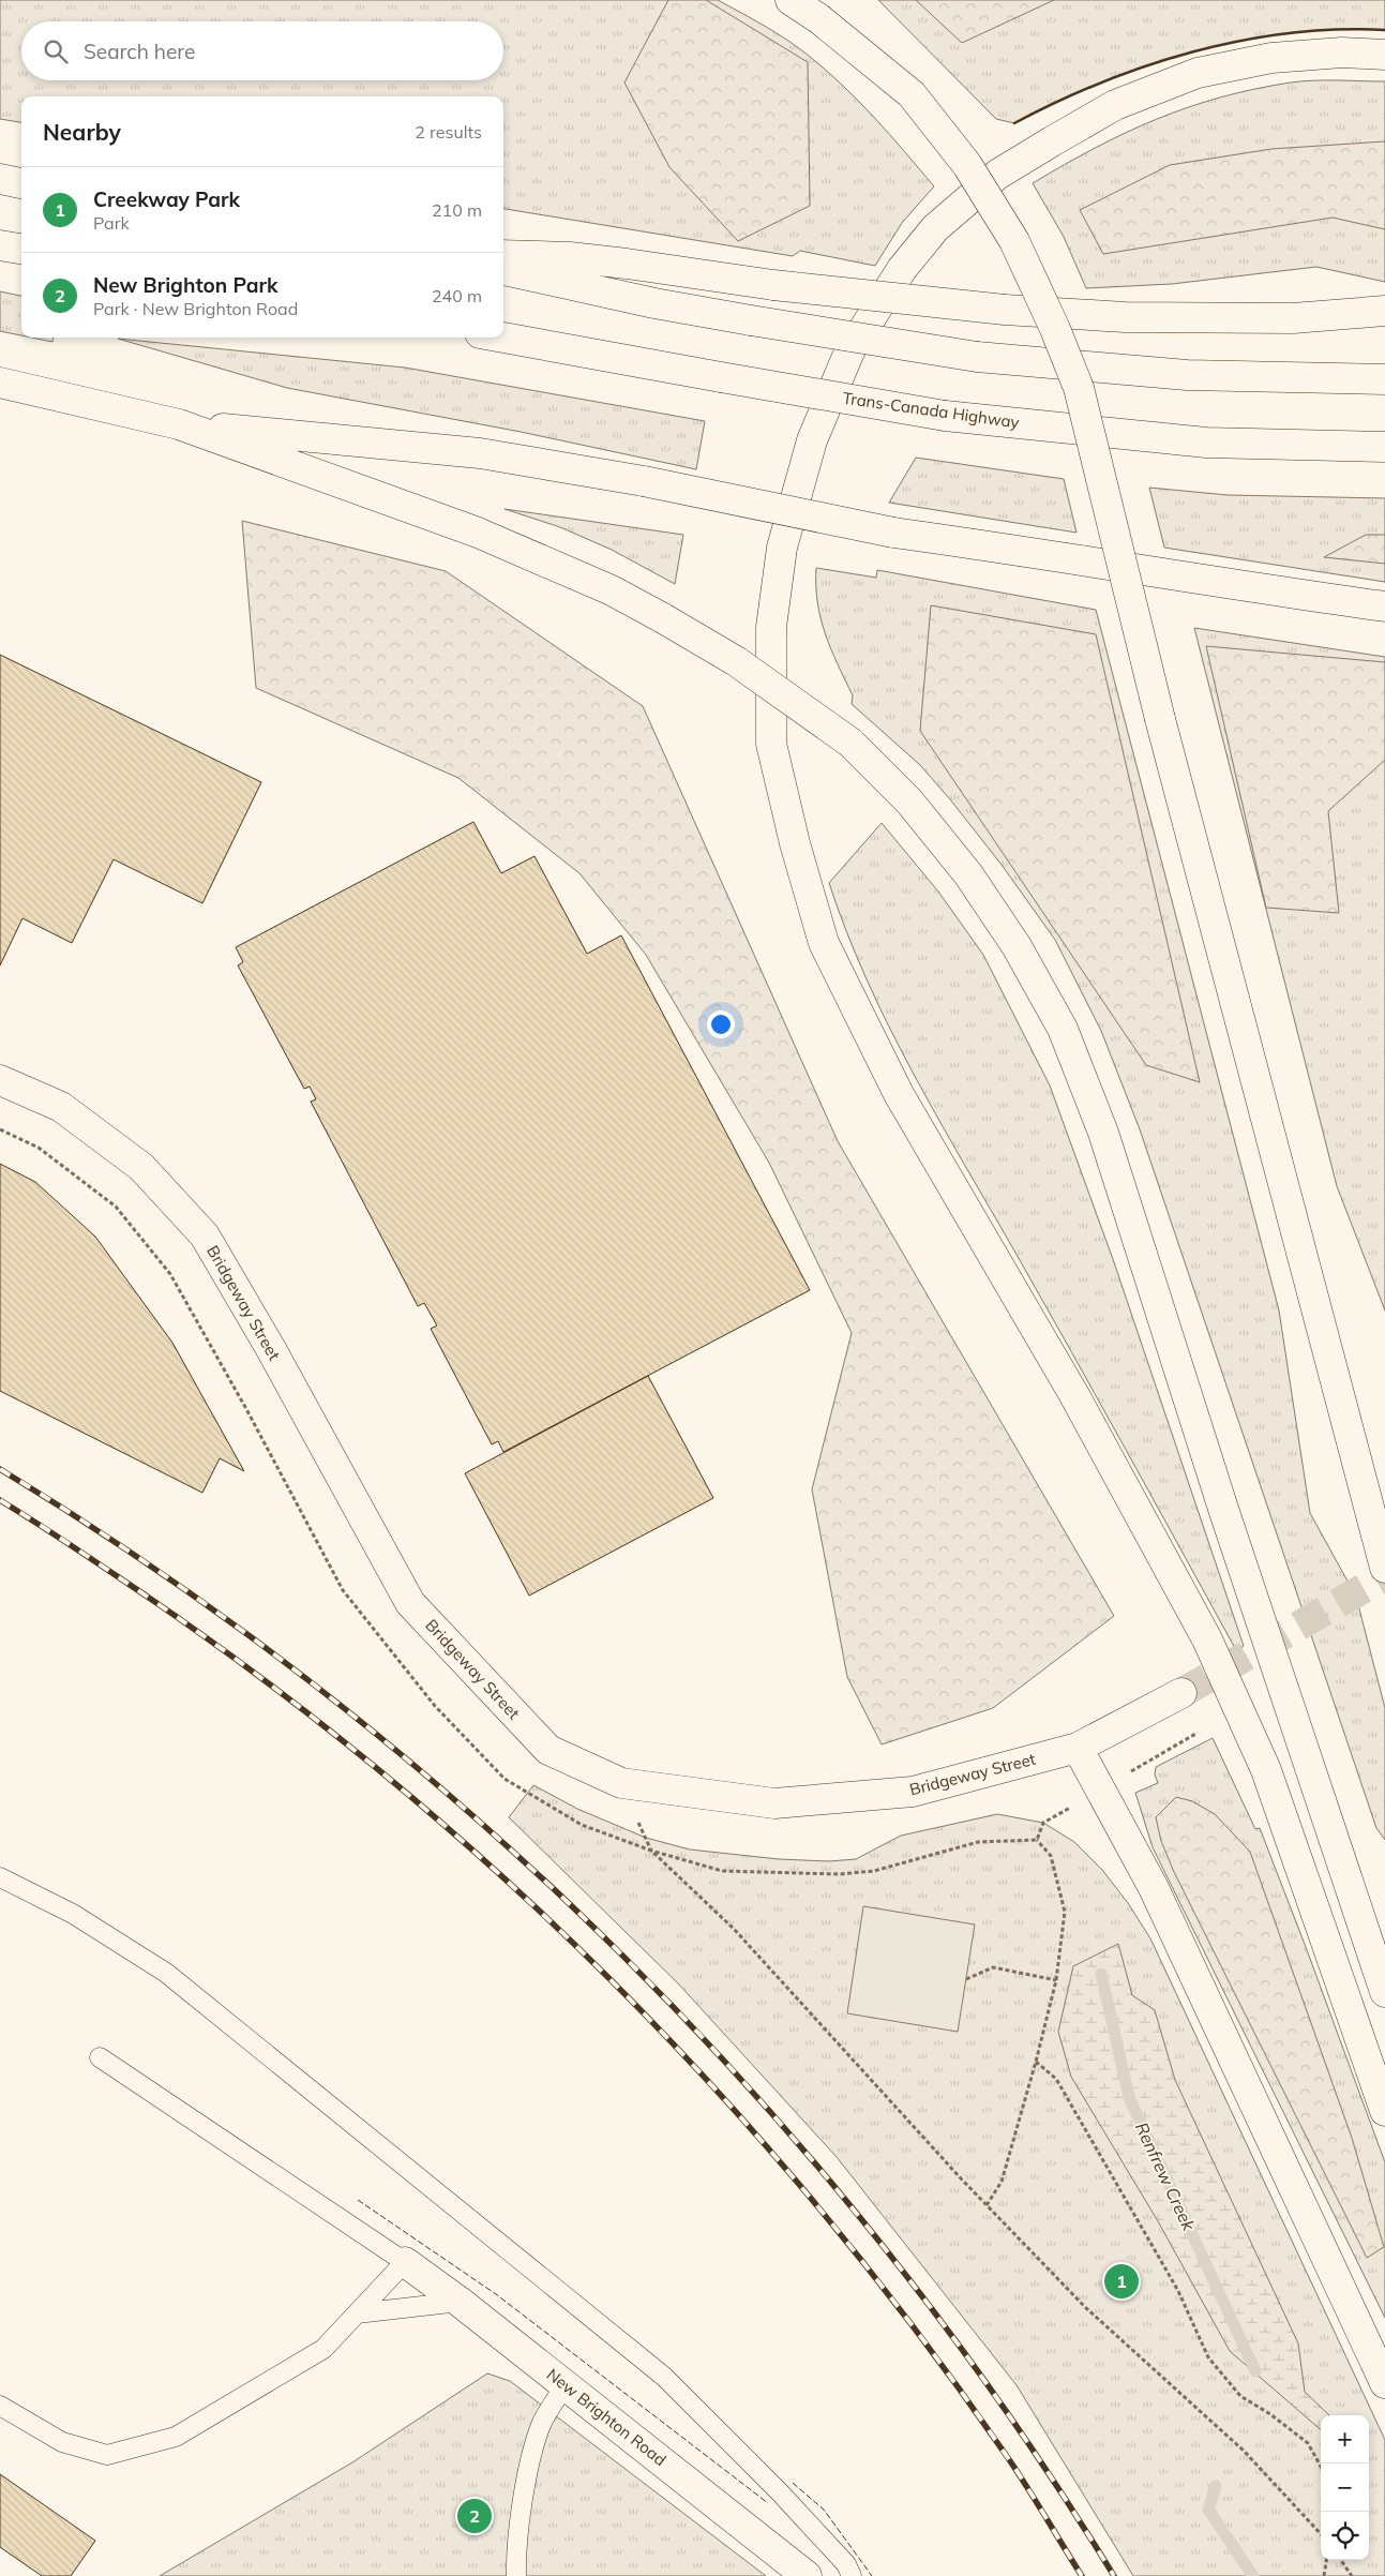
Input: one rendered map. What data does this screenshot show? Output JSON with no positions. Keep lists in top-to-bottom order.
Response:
{
  "streets": {
    "main road": ["Trans-Canada Highway", "Bridgeway Street", "New Brighton Road"]
  },
  "water": ["Renfrew Creek"],
  "page": {
    "search": "Search here",
    "heading": ["Nearby", "2 results"],
    "list": [
      {
        "mark": "1",
        "name": "Creekway Park",
        "note": "Park",
        "value": "210 m"
      },
      {
        "mark": "2",
        "name": "New Brighton Park",
        "note": "Park · New Brighton Road",
        "value": "240 m"
      }
    ],
    "pins": ["1", "2"],
    "map_buttons": ["+", "−"]
  }
}
